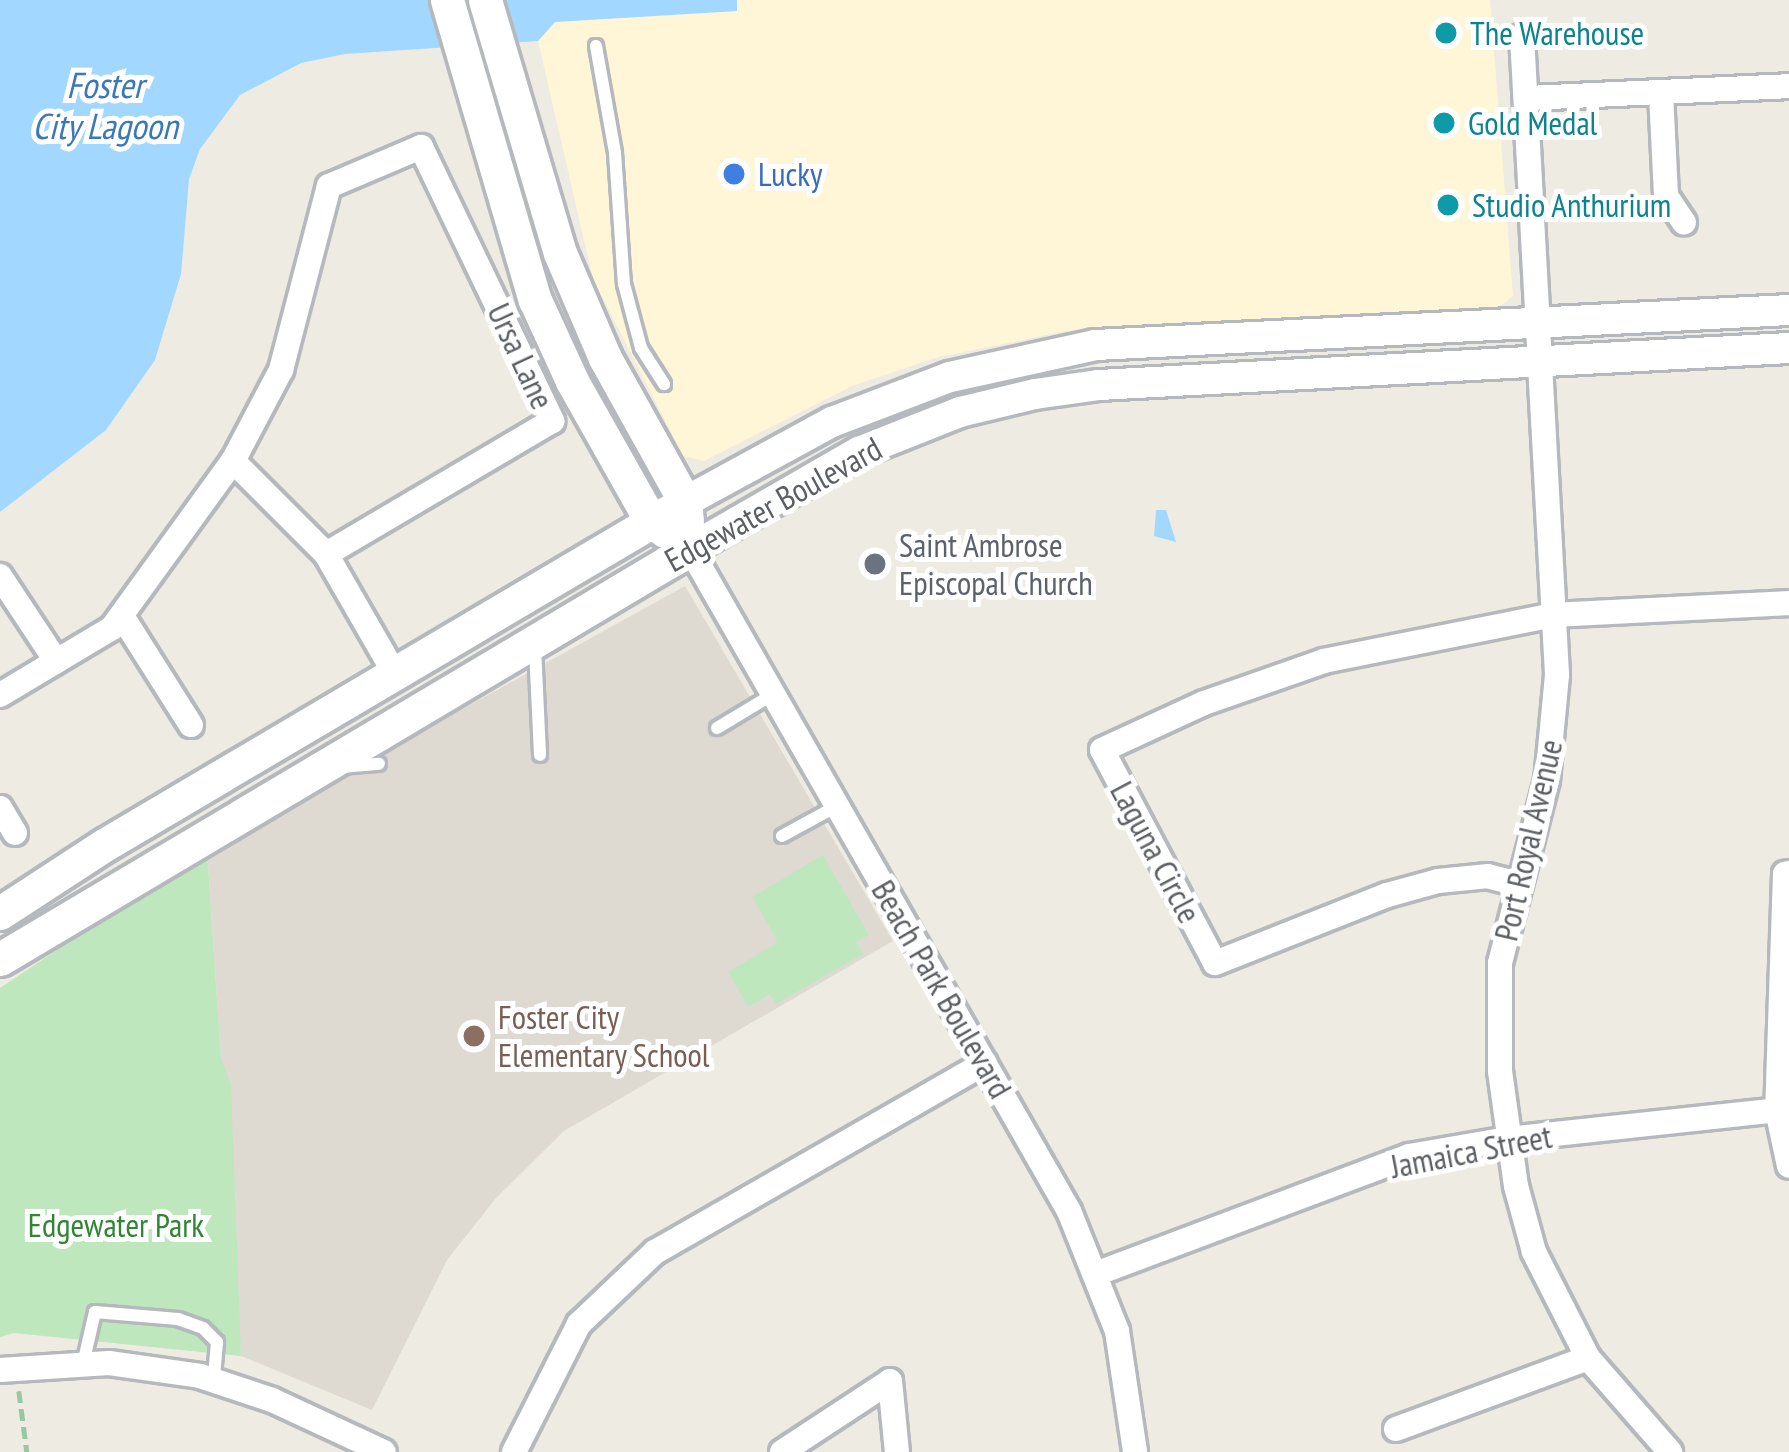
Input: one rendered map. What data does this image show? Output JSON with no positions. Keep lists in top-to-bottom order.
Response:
{
  "streets": {
    "main road": ["Edgewater Boulevard", "Beach Park Boulevard"],
    "street": [
      "Ursa Lane",
      "Port Royal Avenue",
      "Laguna Circle",
      "Jamaica Street"
    ]
  },
  "crossings": [
    ["Edgewater Boulevard", "Port Royal Avenue"],
    ["Edgewater Boulevard", "Beach Park Boulevard"],
    ["Port Royal Avenue", "Laguna Circle"],
    ["Port Royal Avenue", "Jamaica Street"],
    ["Beach Park Boulevard", "Jamaica Street"]
  ],
  "water": ["Foster City Lagoon"],
  "parks": ["Edgewater Park"],
  "places": [
    "The Warehouse",
    "Gold Medal",
    "Lucky",
    "Studio Anthurium",
    "Saint Ambrose Episcopal Church",
    "Foster City Elementary School"
  ]
}
